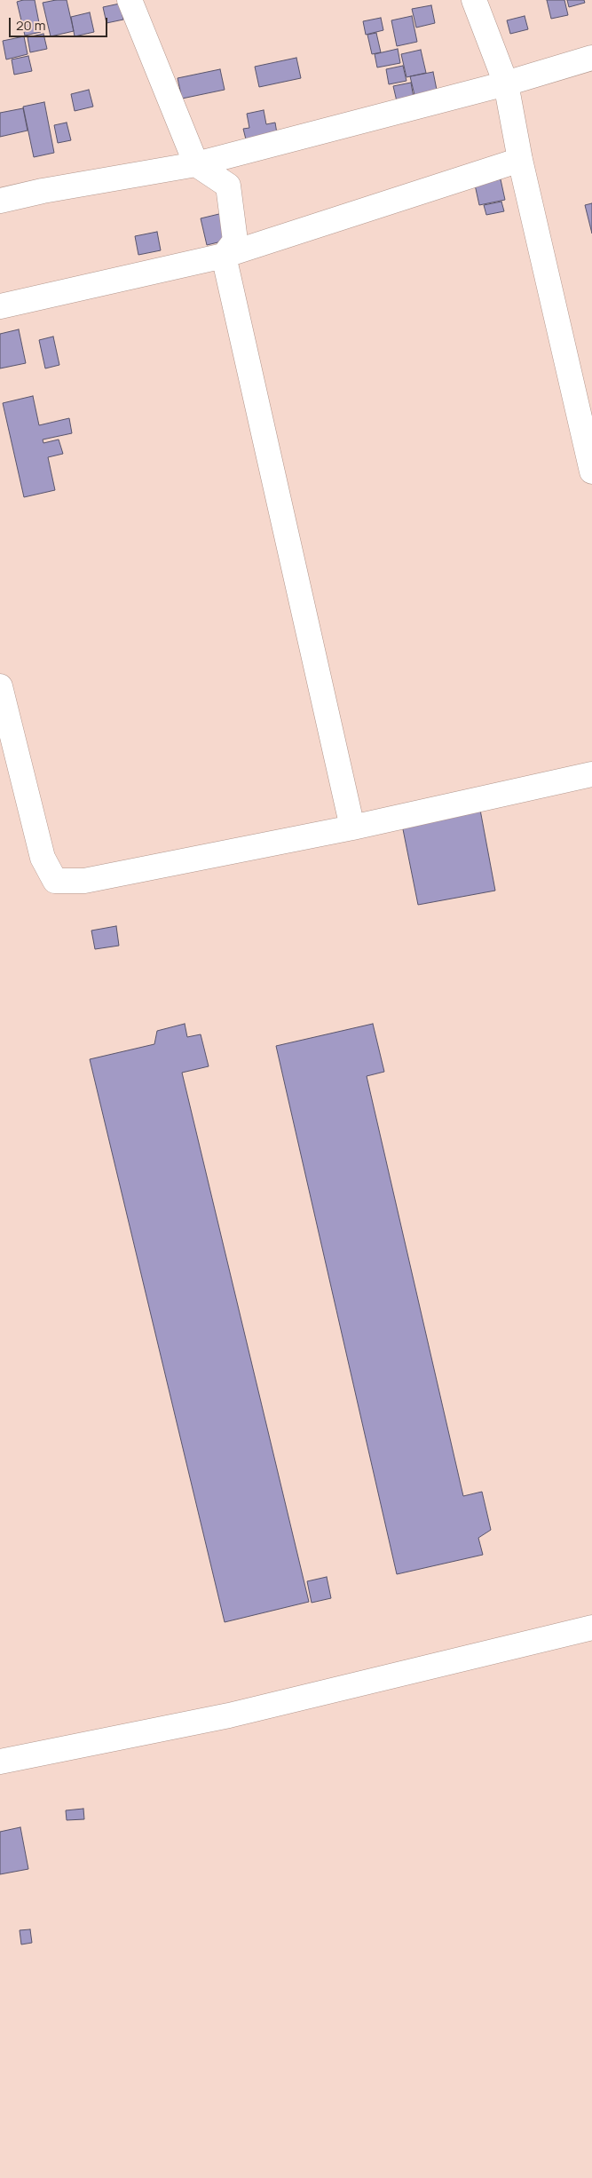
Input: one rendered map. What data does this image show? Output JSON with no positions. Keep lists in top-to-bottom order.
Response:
{
  "scale_bar": "20 m"
}
